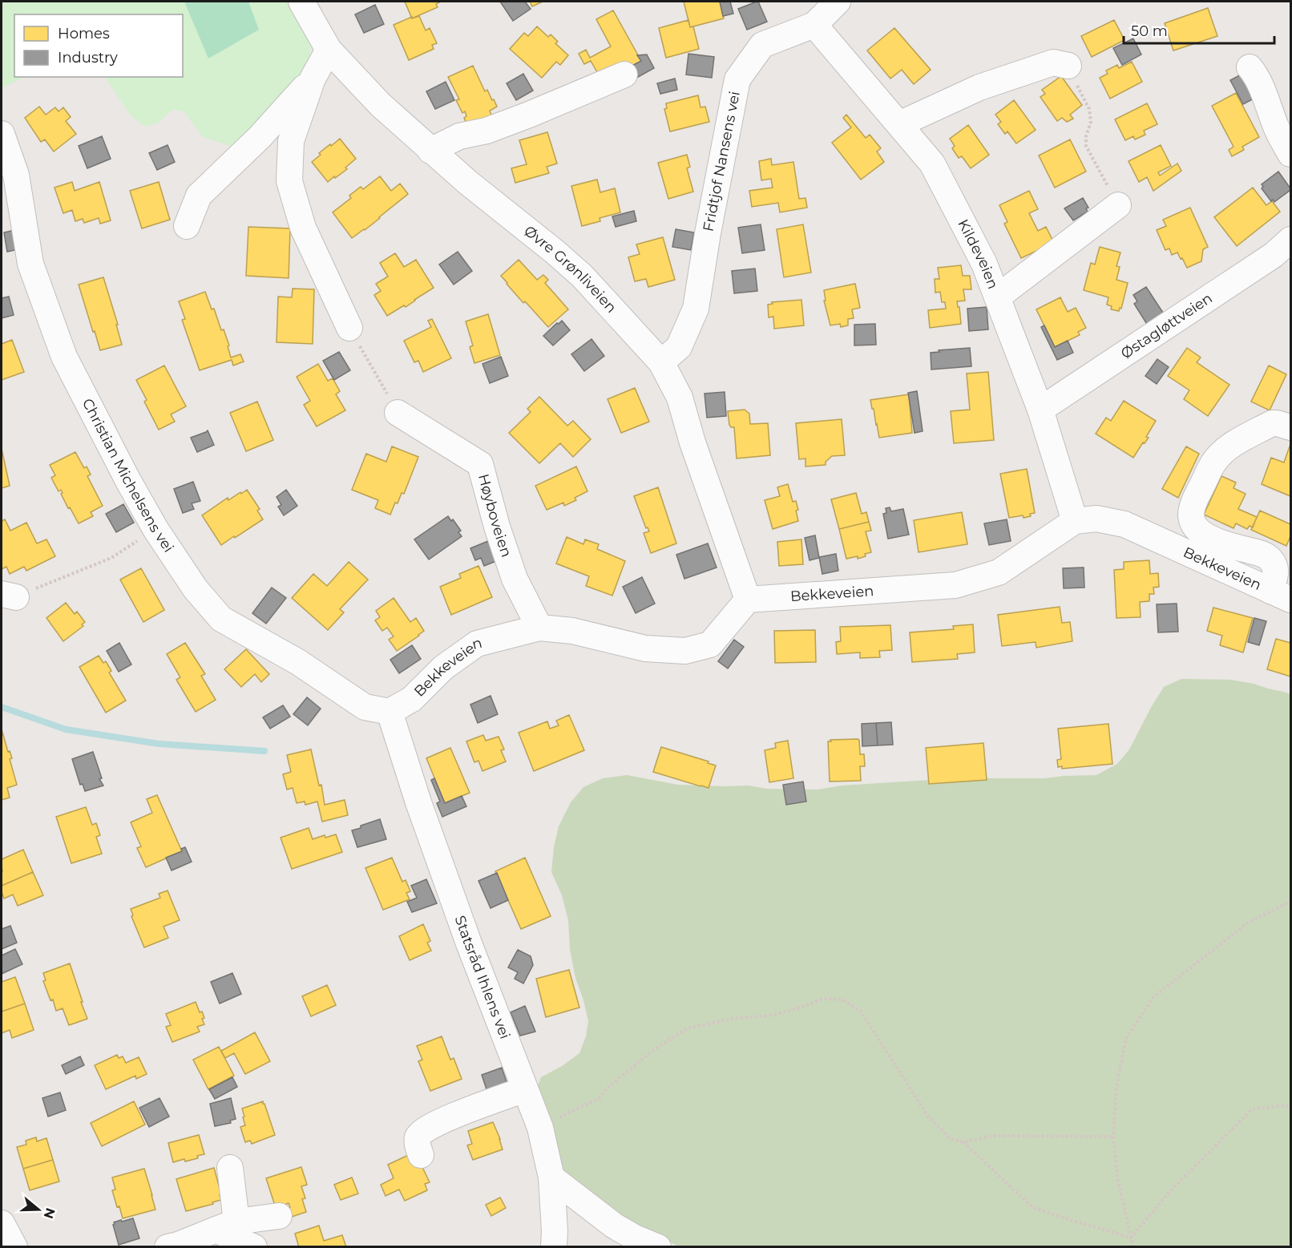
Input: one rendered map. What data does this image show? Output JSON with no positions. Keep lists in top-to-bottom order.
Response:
{
  "streets": {
    "street": [
      "Fridtjof Nansens vei",
      "Kildeveien",
      "Øvre Grønliveien",
      "Østagløttveien",
      "Christian Michelsens vei",
      "Høyboveien",
      "Bekkeveien",
      "Statsråd Ihlens vei"
    ]
  },
  "crossings": [
    ["Fridtjof Nansens vei", "Kildeveien"],
    ["Fridtjof Nansens vei", "Øvre Grønliveien"],
    ["Kildeveien", "Østagløttveien"],
    ["Kildeveien", "Bekkeveien"],
    ["Øvre Grønliveien", "Bekkeveien"],
    ["Christian Michelsens vei", "Bekkeveien"],
    ["Christian Michelsens vei", "Statsråd Ihlens vei"],
    ["Høyboveien", "Bekkeveien"],
    ["Bekkeveien", "Statsråd Ihlens vei"]
  ],
  "legend": ["Homes", "Industry"],
  "scale_bar": "50 m",
  "north": "right"
}
